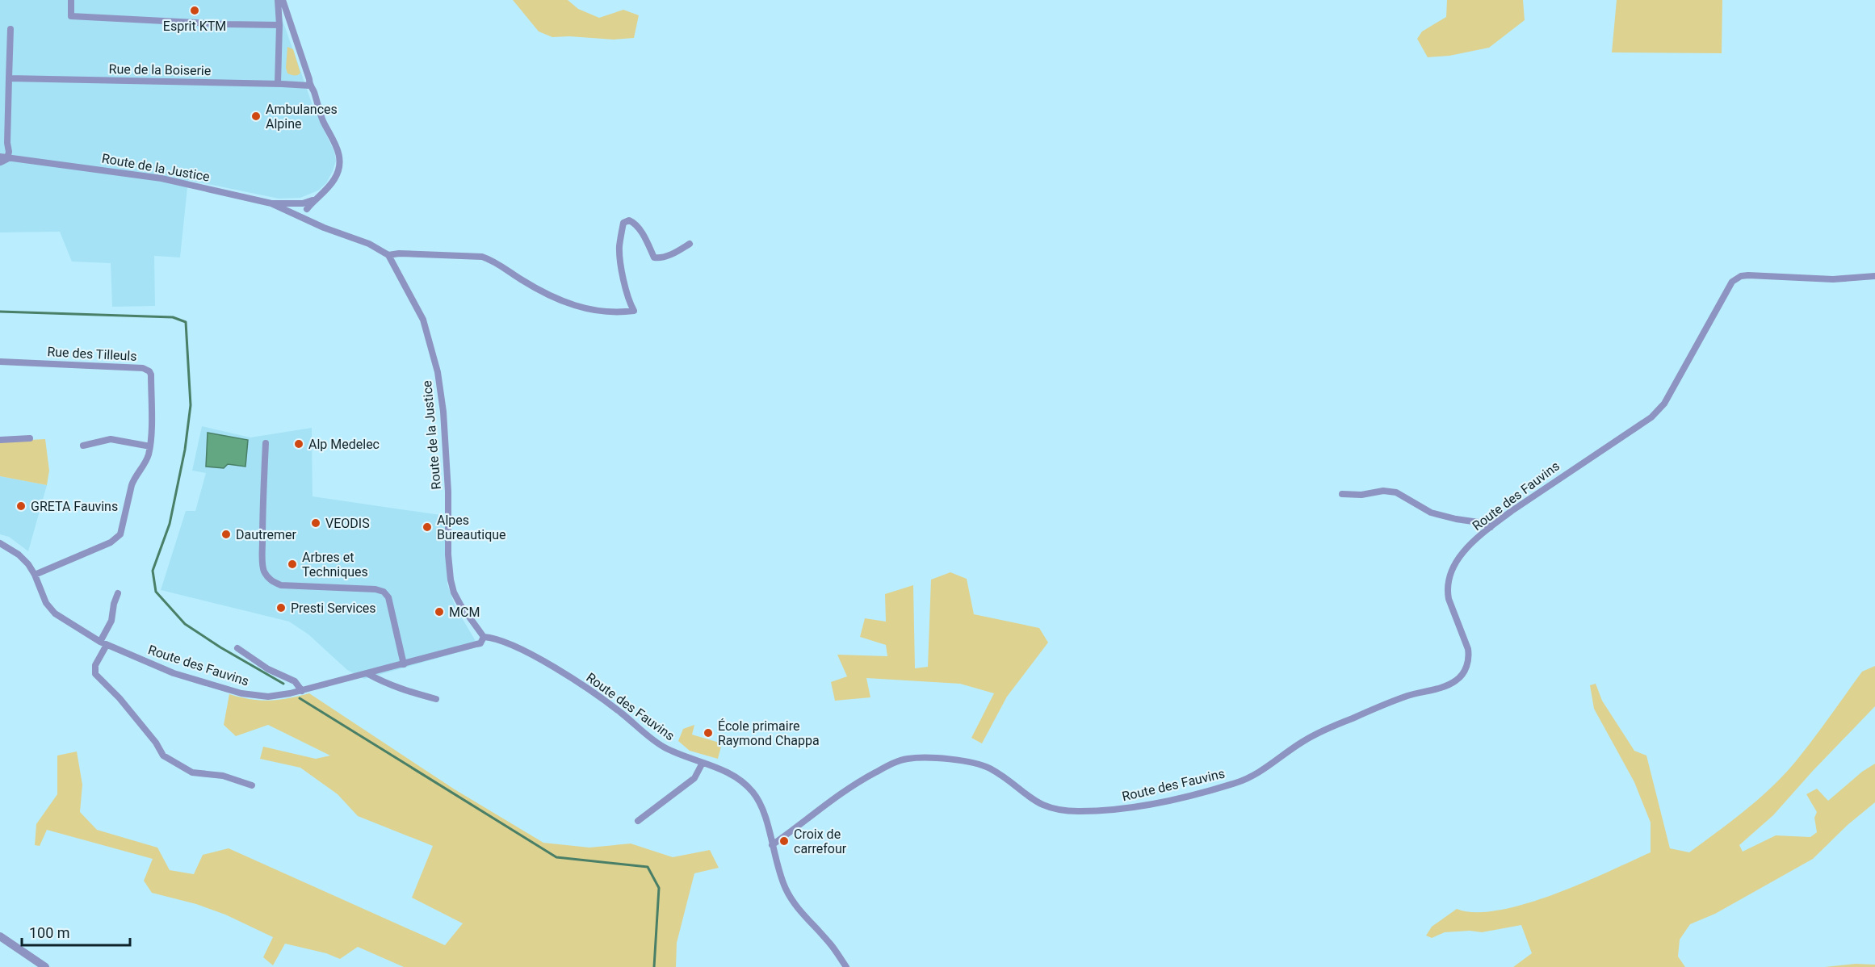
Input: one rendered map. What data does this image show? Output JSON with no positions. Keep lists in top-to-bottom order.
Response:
{
  "streets": {
    "street": [
      "Rue de la Boiserie",
      "Route de la Justice",
      "Rue des Tilleuls",
      "Route des Fauvins"
    ]
  },
  "crossings": [
    ["Route de la Justice", "Route des Fauvins"],
    ["Rue des Tilleuls", "Route des Fauvins"]
  ],
  "places": [
    "Esprit KTM",
    "Ambulances Alpine",
    "Alp Medelec",
    "GRETA Fauvins",
    "VEODIS",
    "Alpes Bureautique",
    "Dautremer",
    "Arbres et Techniques",
    "Presti Services",
    "MCM",
    "École primaire Raymond Chappa",
    "Croix de carrefour"
  ],
  "scale_bar": "100 m"
}
